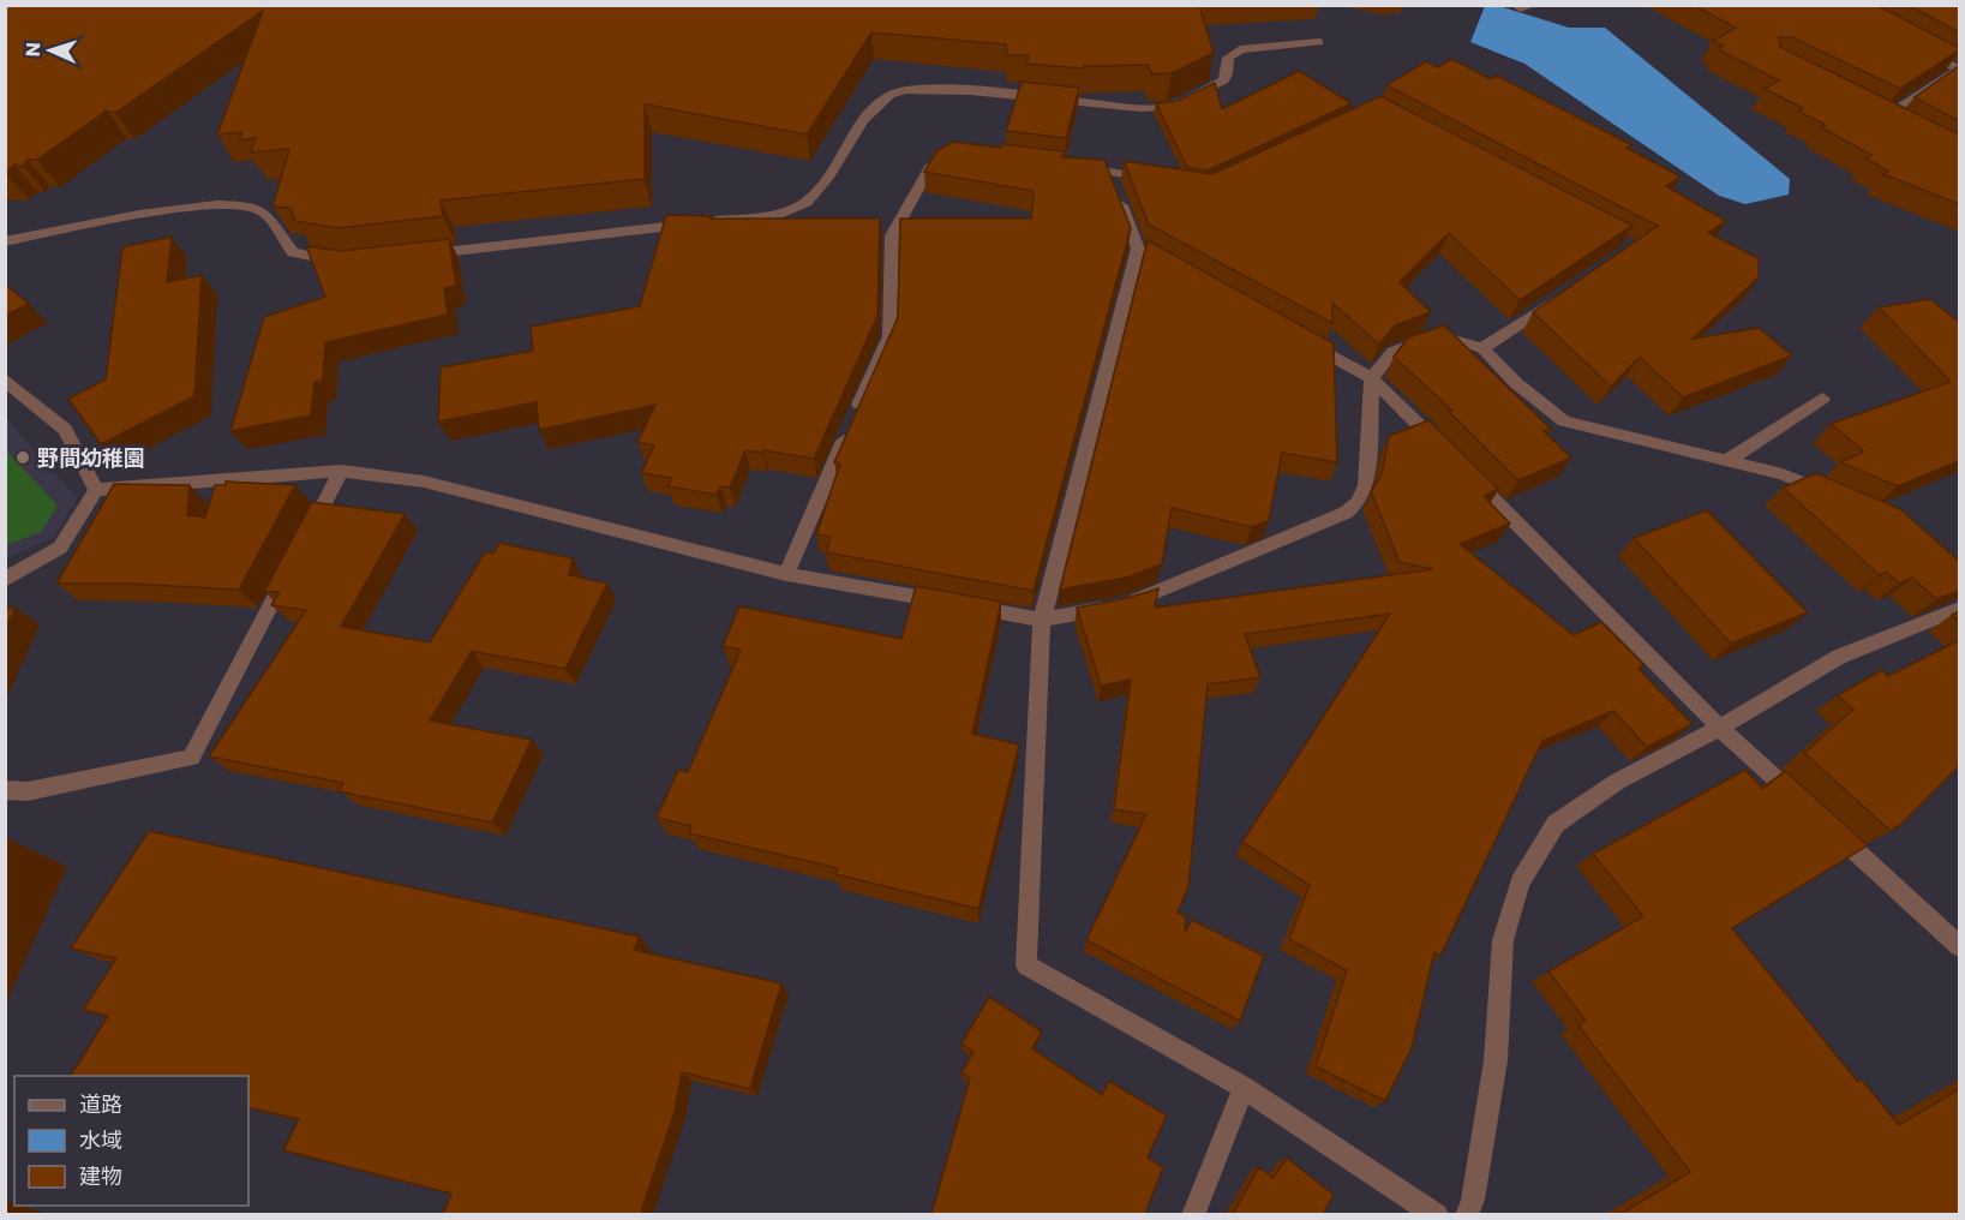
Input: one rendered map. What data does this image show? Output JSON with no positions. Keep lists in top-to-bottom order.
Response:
{
  "places": ["野間幼稚園"],
  "legend": ["道路", "水域", "建物"],
  "north": "left"
}
